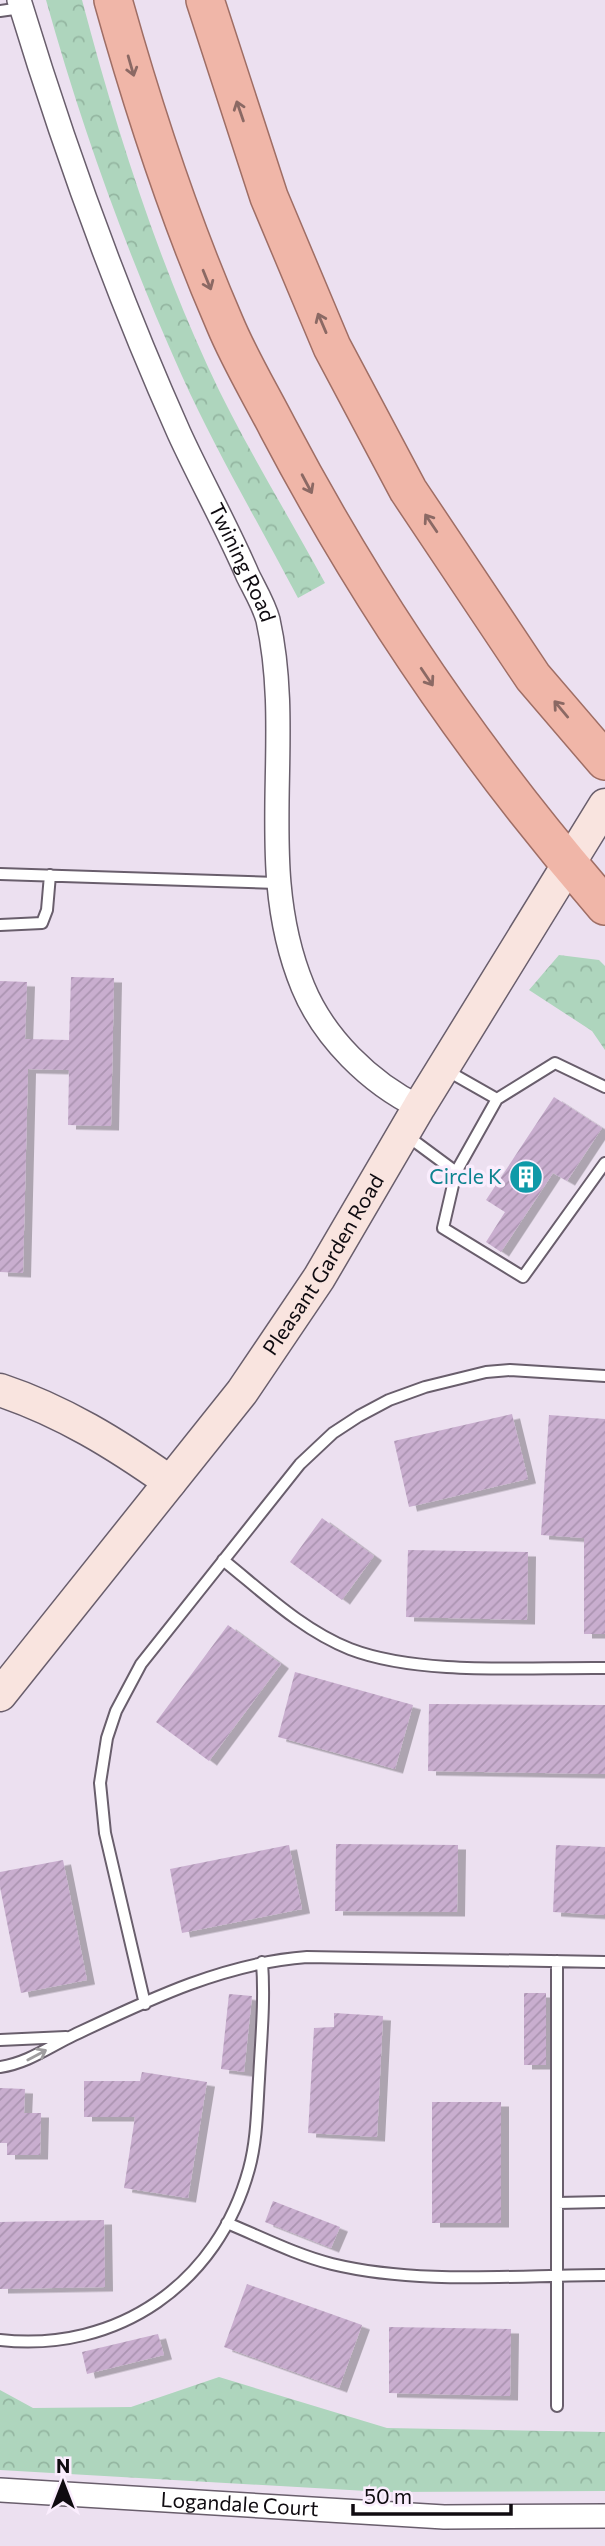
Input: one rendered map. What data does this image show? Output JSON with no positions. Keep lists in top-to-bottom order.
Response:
{
  "streets": {
    "main road": ["Pleasant Garden Road"],
    "street": ["Twining Road", "Logandale Court"]
  },
  "crossings": [
    ["Twining Road", "Pleasant Garden Road"]
  ],
  "places": {
    "building": ["Circle K"]
  },
  "scale_bar": "50 m",
  "north": "top"
}
